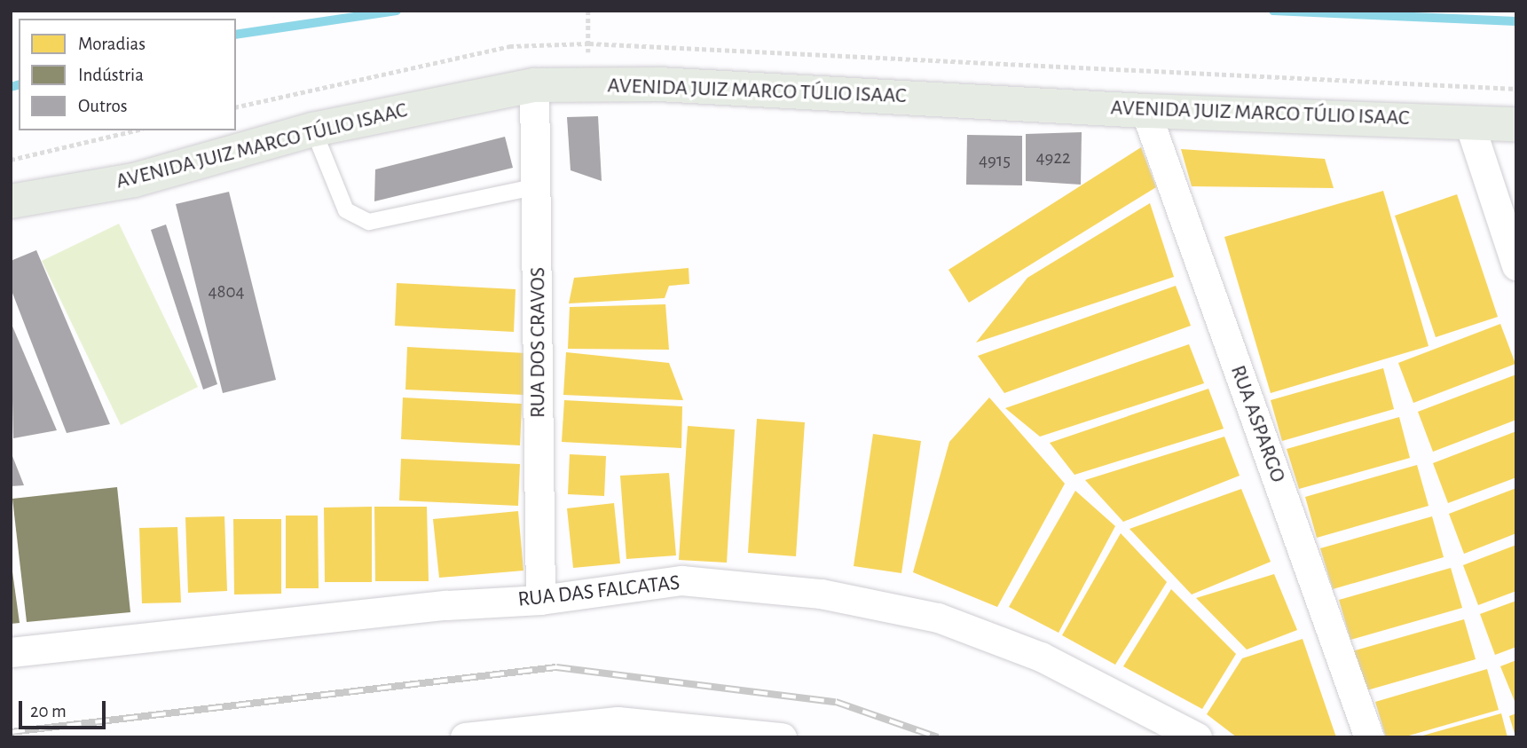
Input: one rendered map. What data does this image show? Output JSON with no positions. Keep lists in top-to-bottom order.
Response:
{
  "streets": {
    "main road": ["AVENIDA JUIZ MARCO TÚLIO ISAAC"],
    "street": ["RUA DOS CRAVOS", "RUA ASPARGO", "RUA DAS FALCATAS"]
  },
  "crossings": [
    ["AVENIDA JUIZ MARCO TÚLIO ISAAC", "RUA DOS CRAVOS"],
    ["AVENIDA JUIZ MARCO TÚLIO ISAAC", "RUA ASPARGO"],
    ["RUA DOS CRAVOS", "RUA DAS FALCATAS"]
  ],
  "house_numbers": ["4922", "4915", "4804"],
  "legend": ["Moradias", "Indústria", "Outros"],
  "scale_bar": "20 m"
}
